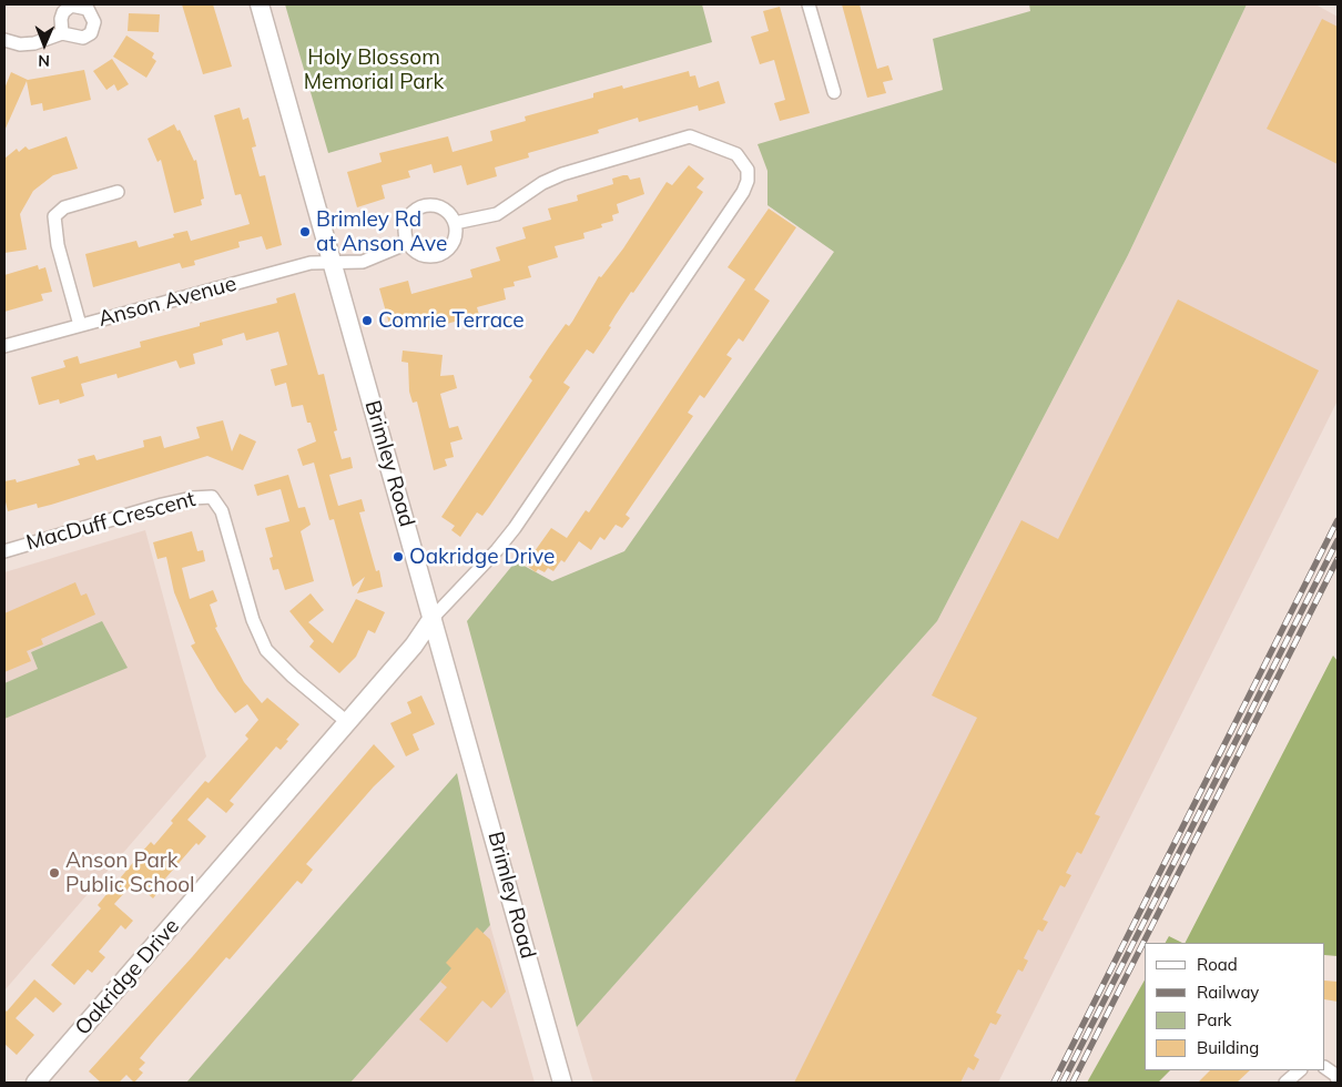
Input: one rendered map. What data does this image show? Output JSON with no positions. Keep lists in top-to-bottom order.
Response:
{
  "streets": {
    "main road": ["Brimley Road", "Oakridge Drive"],
    "street": ["Anson Avenue", "MacDuff Crescent"]
  },
  "crossings": [
    ["Anson Avenue", "Brimley Road"],
    ["Brimley Road", "Oakridge Drive"],
    ["MacDuff Crescent", "Oakridge Drive"]
  ],
  "parks": ["Holy Blossom Memorial Park"],
  "places": [
    "Brimley Rd at Anson Ave",
    "Comrie Terrace",
    "Oakridge Drive",
    "Anson Park Public School"
  ],
  "legend": [
    "Road",
    "Railway",
    "Park",
    "Building"
  ],
  "north": "bottom"
}
